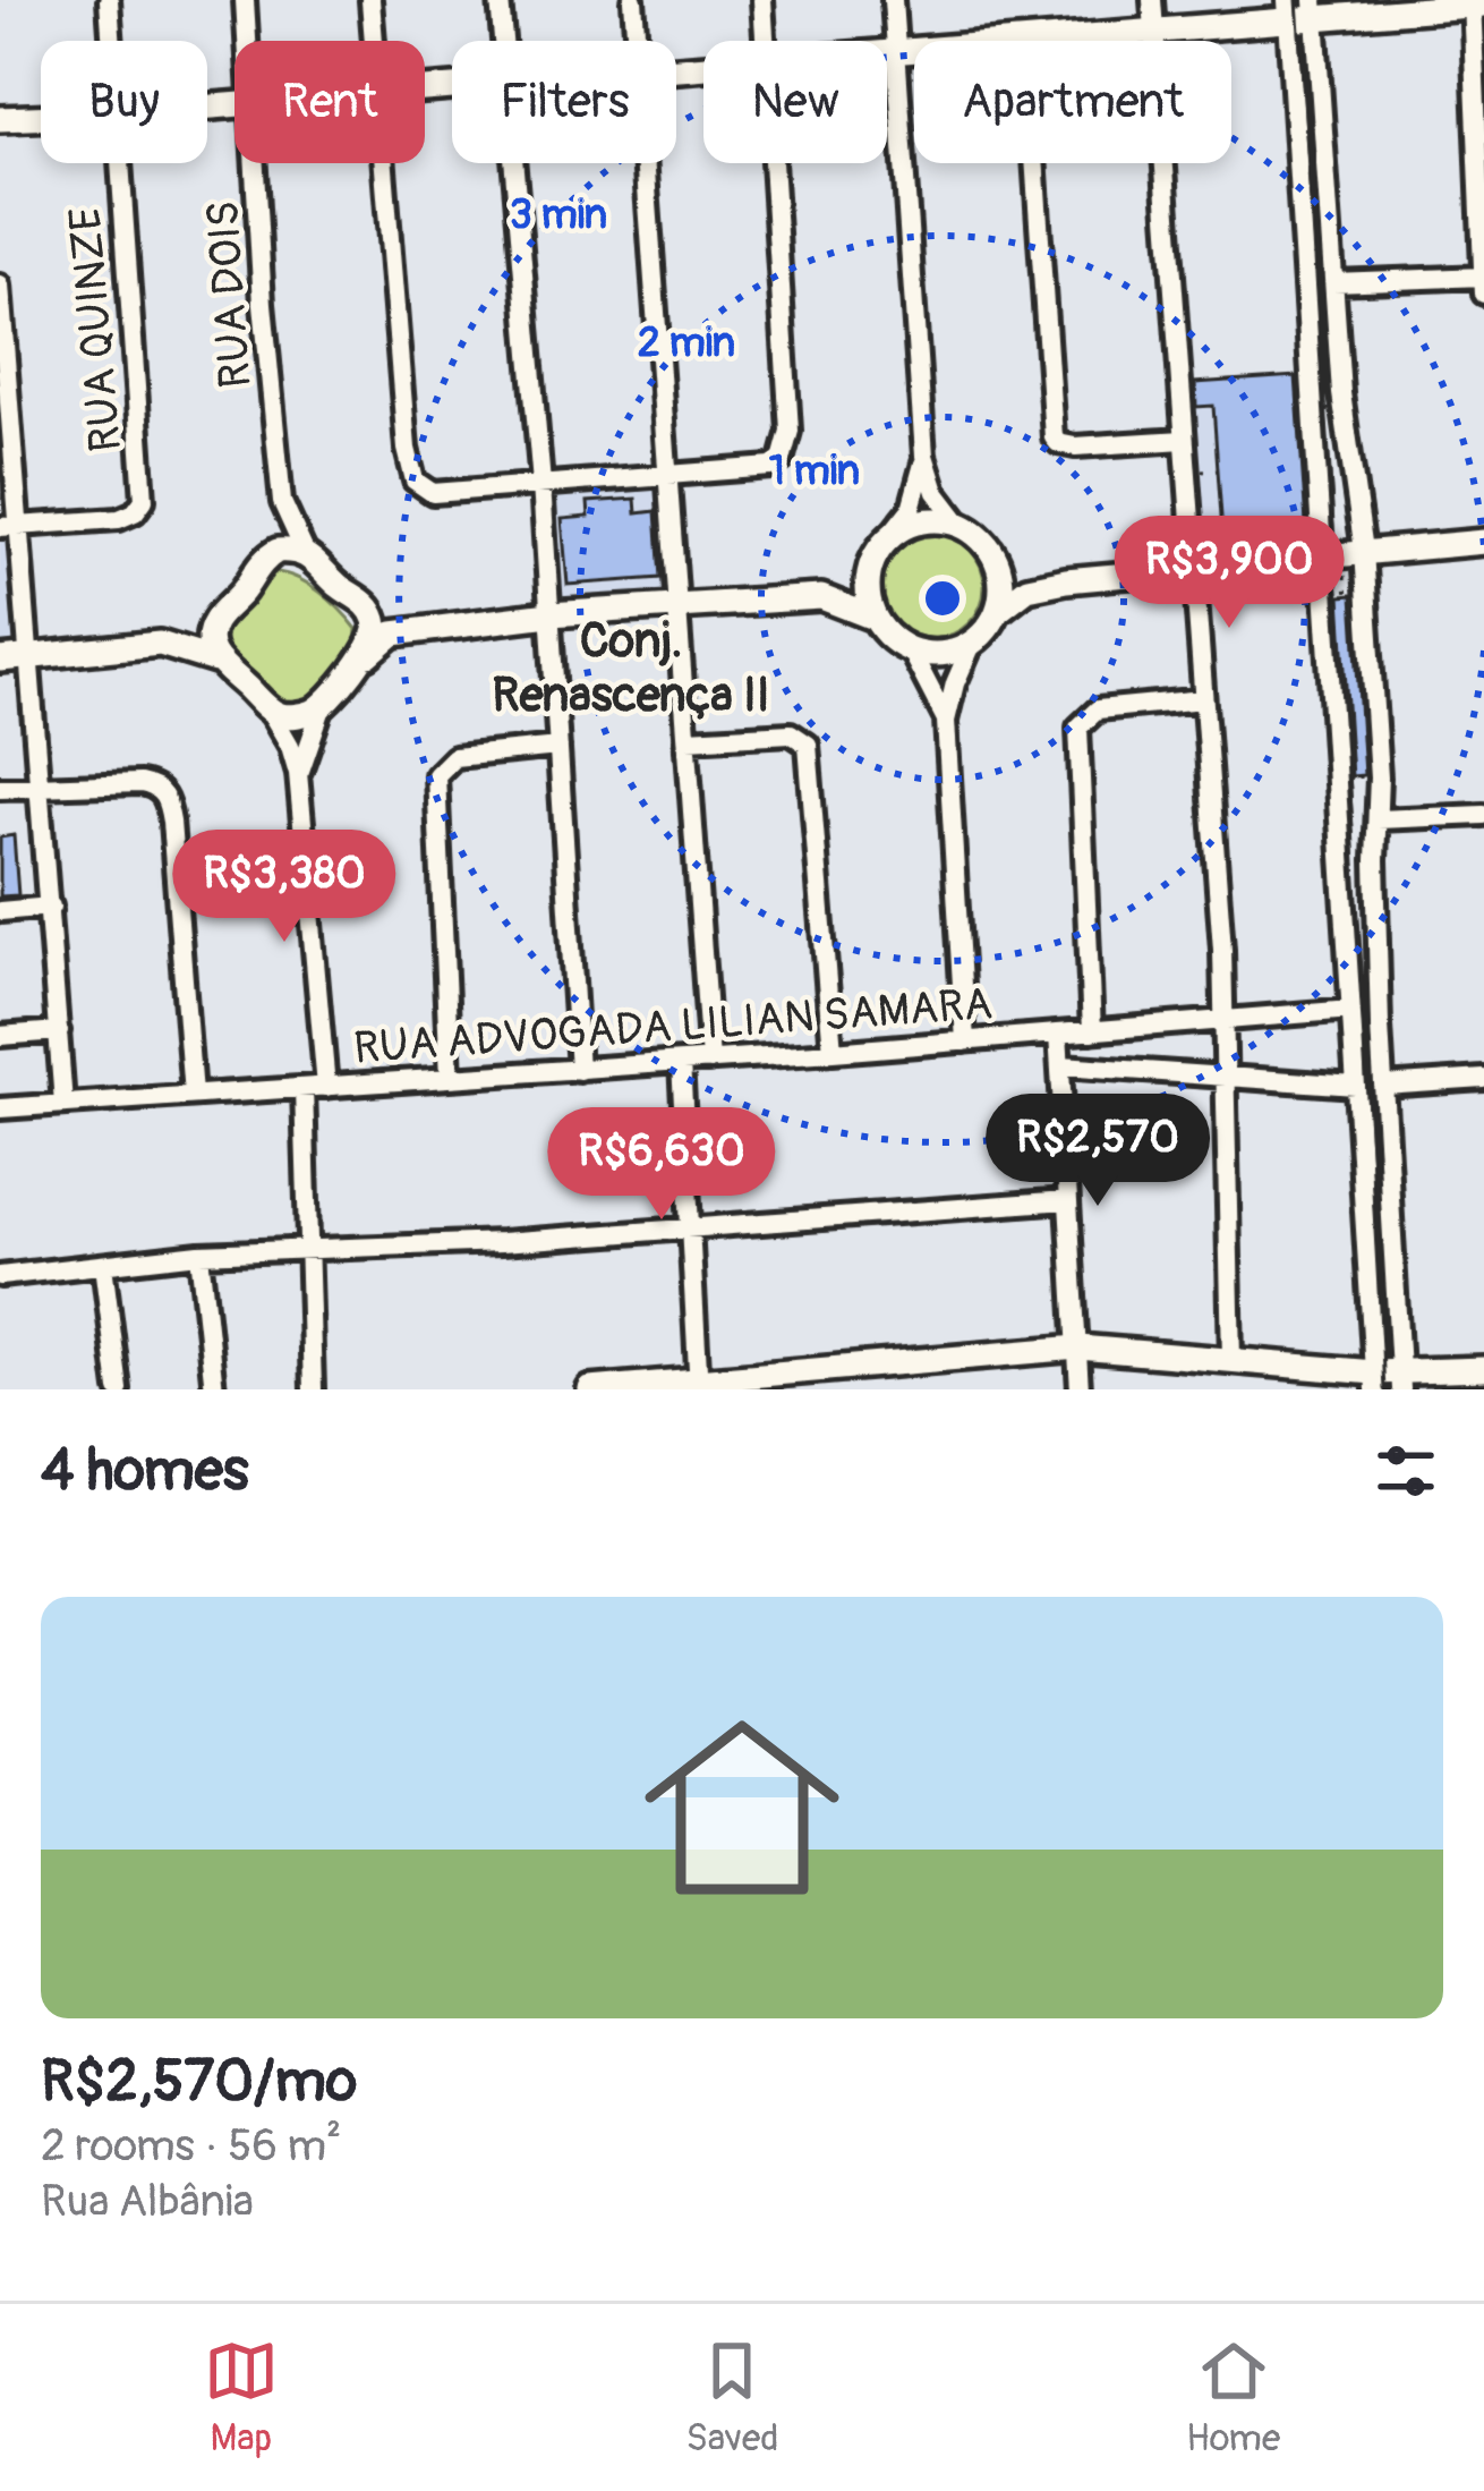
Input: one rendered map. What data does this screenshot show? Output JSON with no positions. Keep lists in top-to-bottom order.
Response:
{
  "streets": {
    "street": ["RUA DOIS", "RUA QUINZE", "RUA ADVOGADA LILIAN SAMARA"]
  },
  "districts": ["Conj. Renascença II"],
  "page": {
    "chip": [
      "Buy",
      "Rent",
      "Filters",
      "New",
      "Apartment"
    ],
    "price": [
      "R$3,900",
      "R$3,380",
      "R$2,570",
      "R$6,630"
    ],
    "heading": "4 homes",
    "list": [
      {
        "name": "R$2,570/mo",
        "note": "2 rooms · 56 m² · Rua Albânia"
      }
    ],
    "tabs": ["Map", "Saved", "Home"]
  },
  "rings": ["3 min", "2 min", "1 min"]
}
